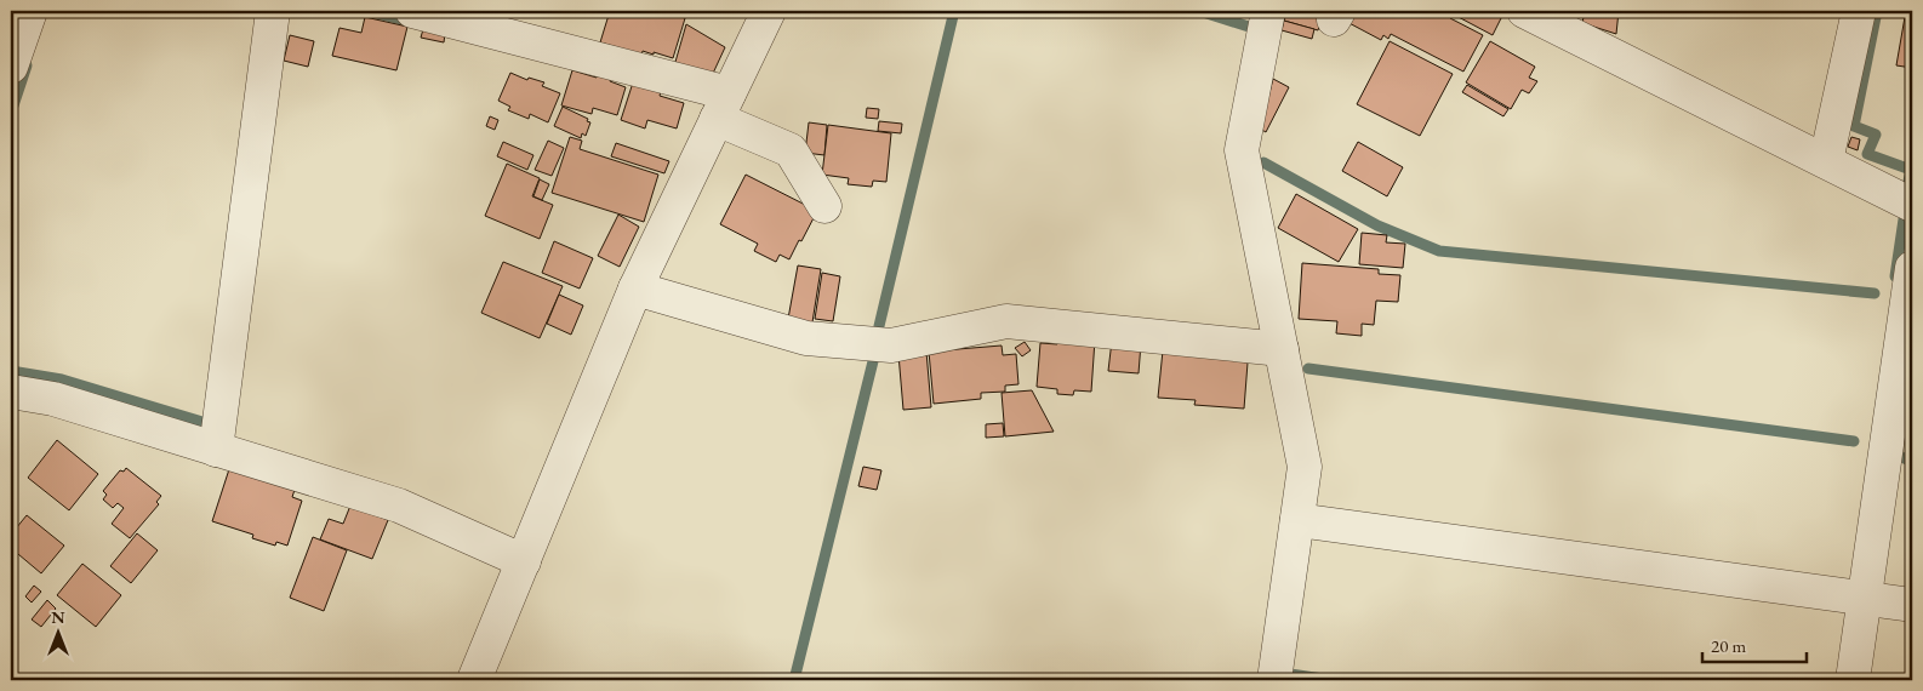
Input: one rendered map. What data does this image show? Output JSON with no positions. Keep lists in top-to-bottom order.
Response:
{
  "scale_bar": "20 m",
  "north": "top"
}
